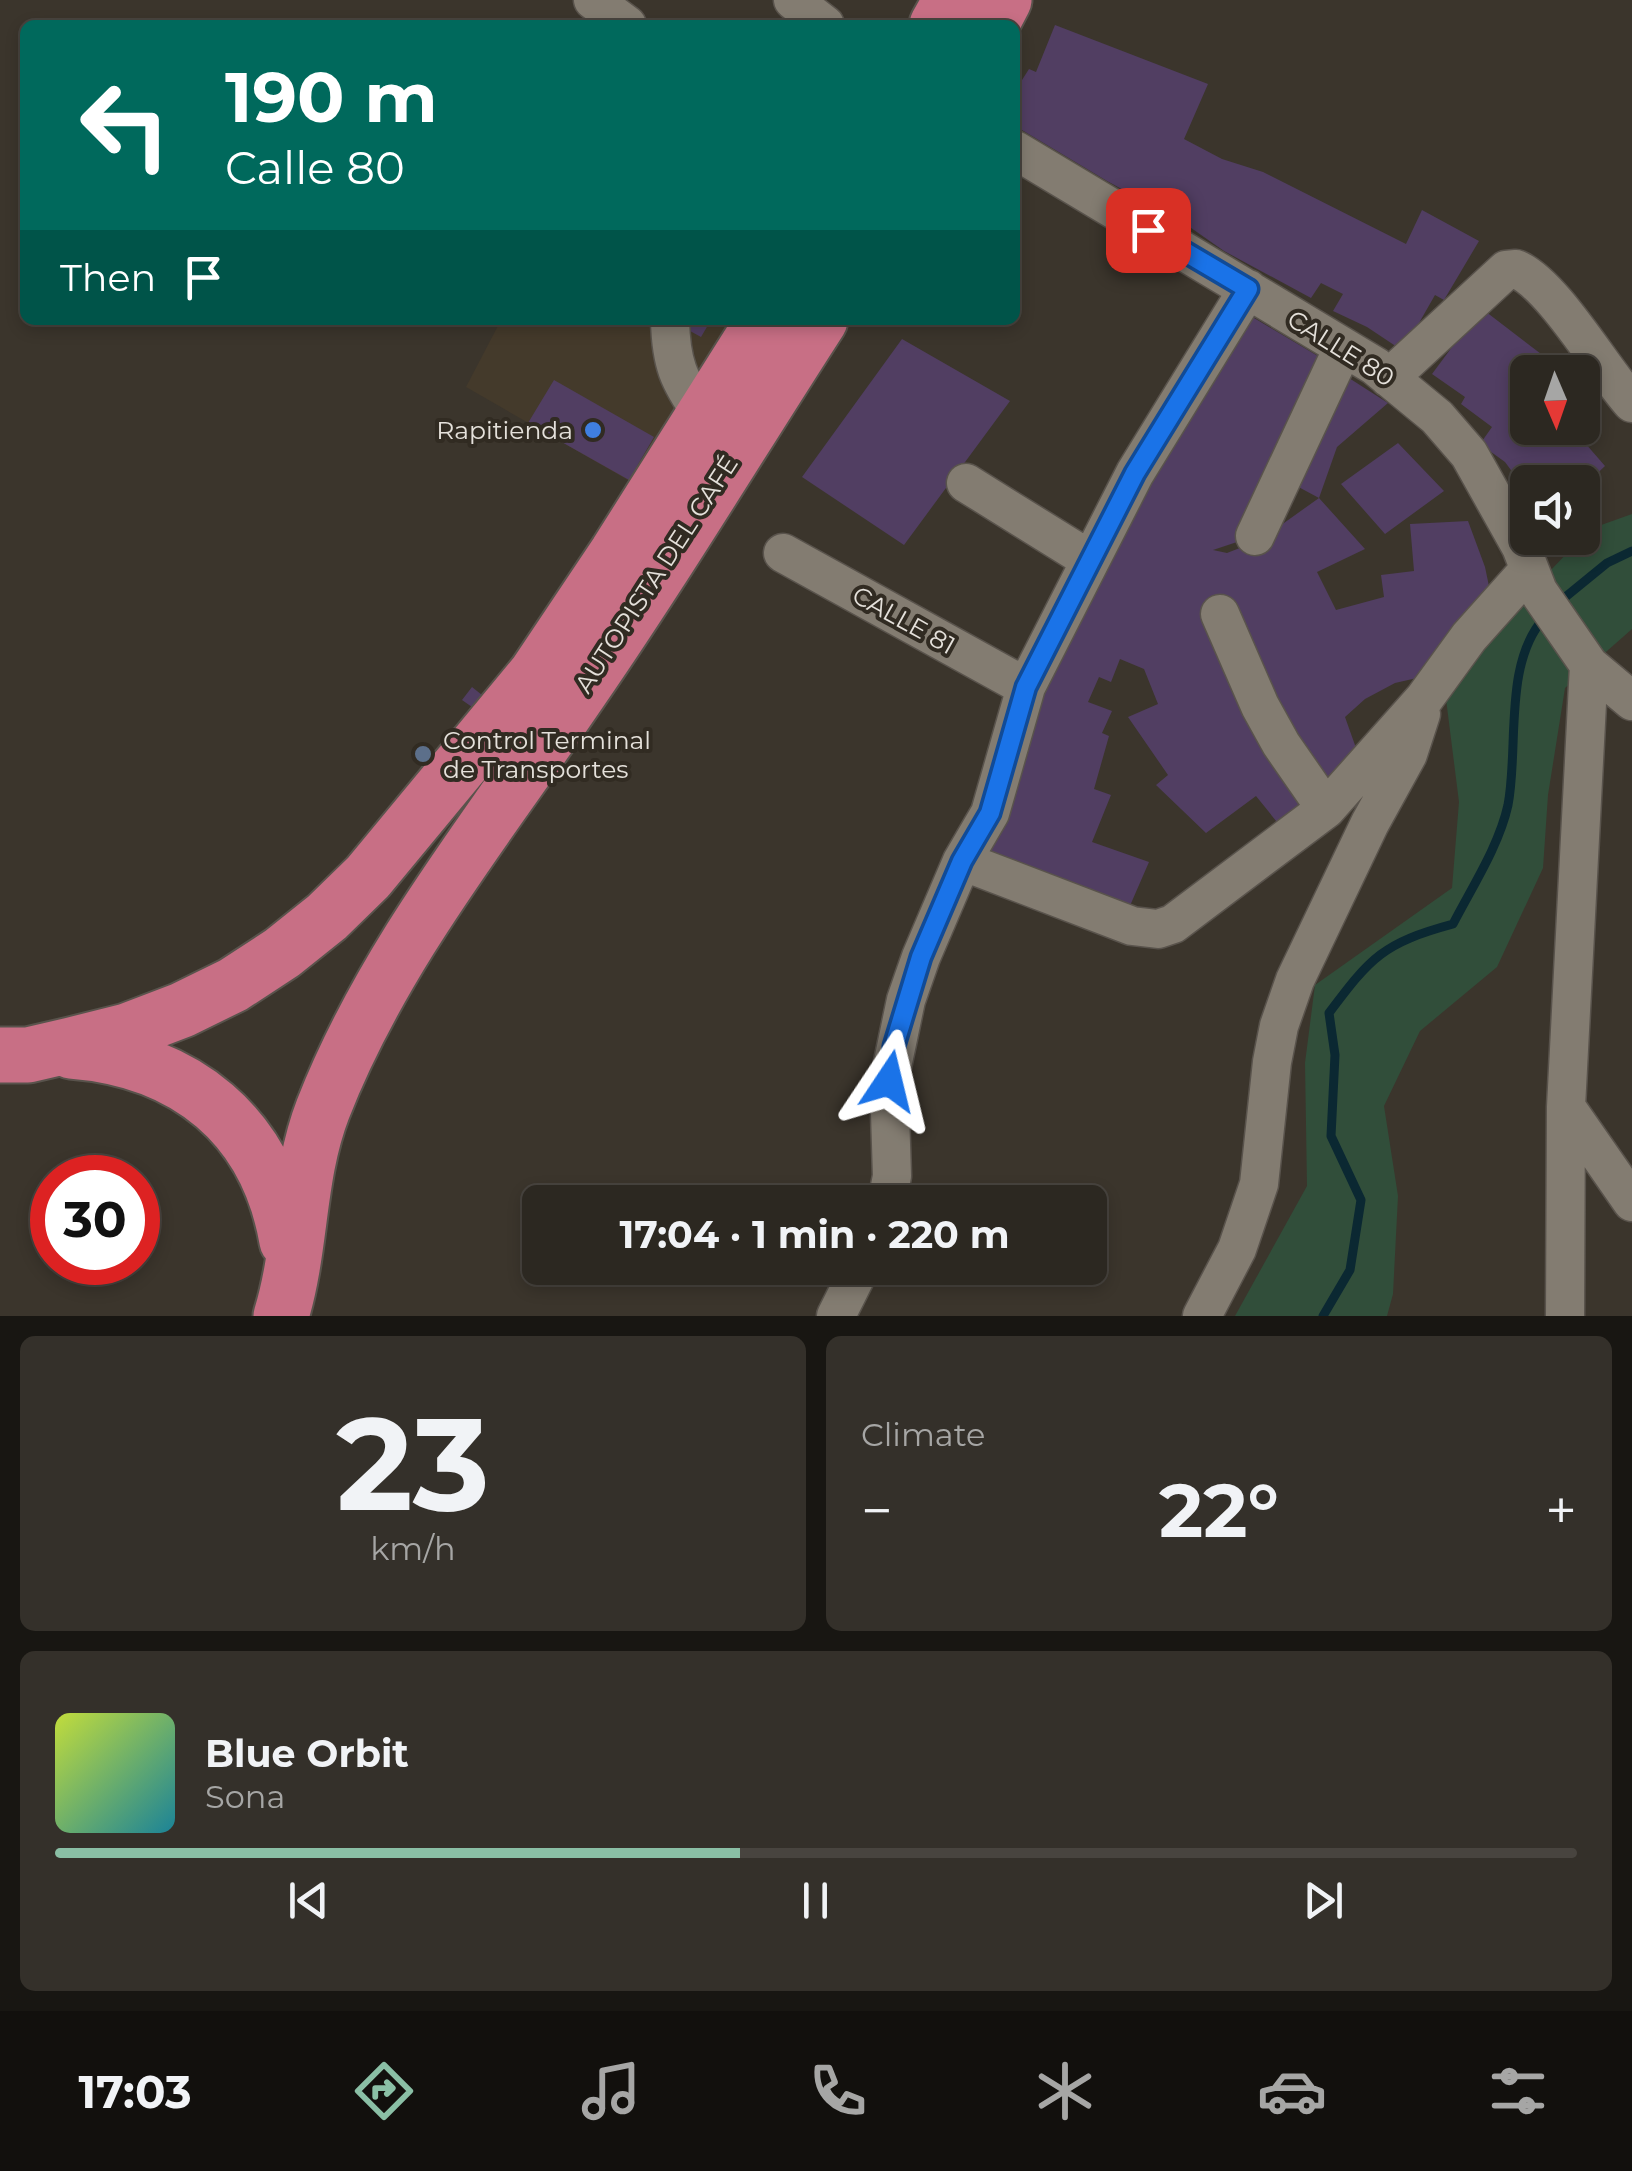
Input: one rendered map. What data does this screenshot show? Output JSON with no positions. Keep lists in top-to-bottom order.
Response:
{
  "streets": {
    "highway": ["AUTOPISTA DEL CAFÉ"],
    "street": ["CALLE 80", "CALLE 81"]
  },
  "places": ["Rapitienda", "Control Terminal de Transportes"],
  "north": "bottom",
  "page": {
    "turn": ["190 m", "Calle 80"],
    "then": "Then",
    "limit": "30",
    "trip": "17:04 · 1 min · 220 m",
    "tile": [
      ["23", "km/h"],
      "Climate"
    ],
    "heat": ["−", "22°", "+"],
    "song": ["Blue Orbit", "Sona"],
    "tabs": "17:03"
  }
}
